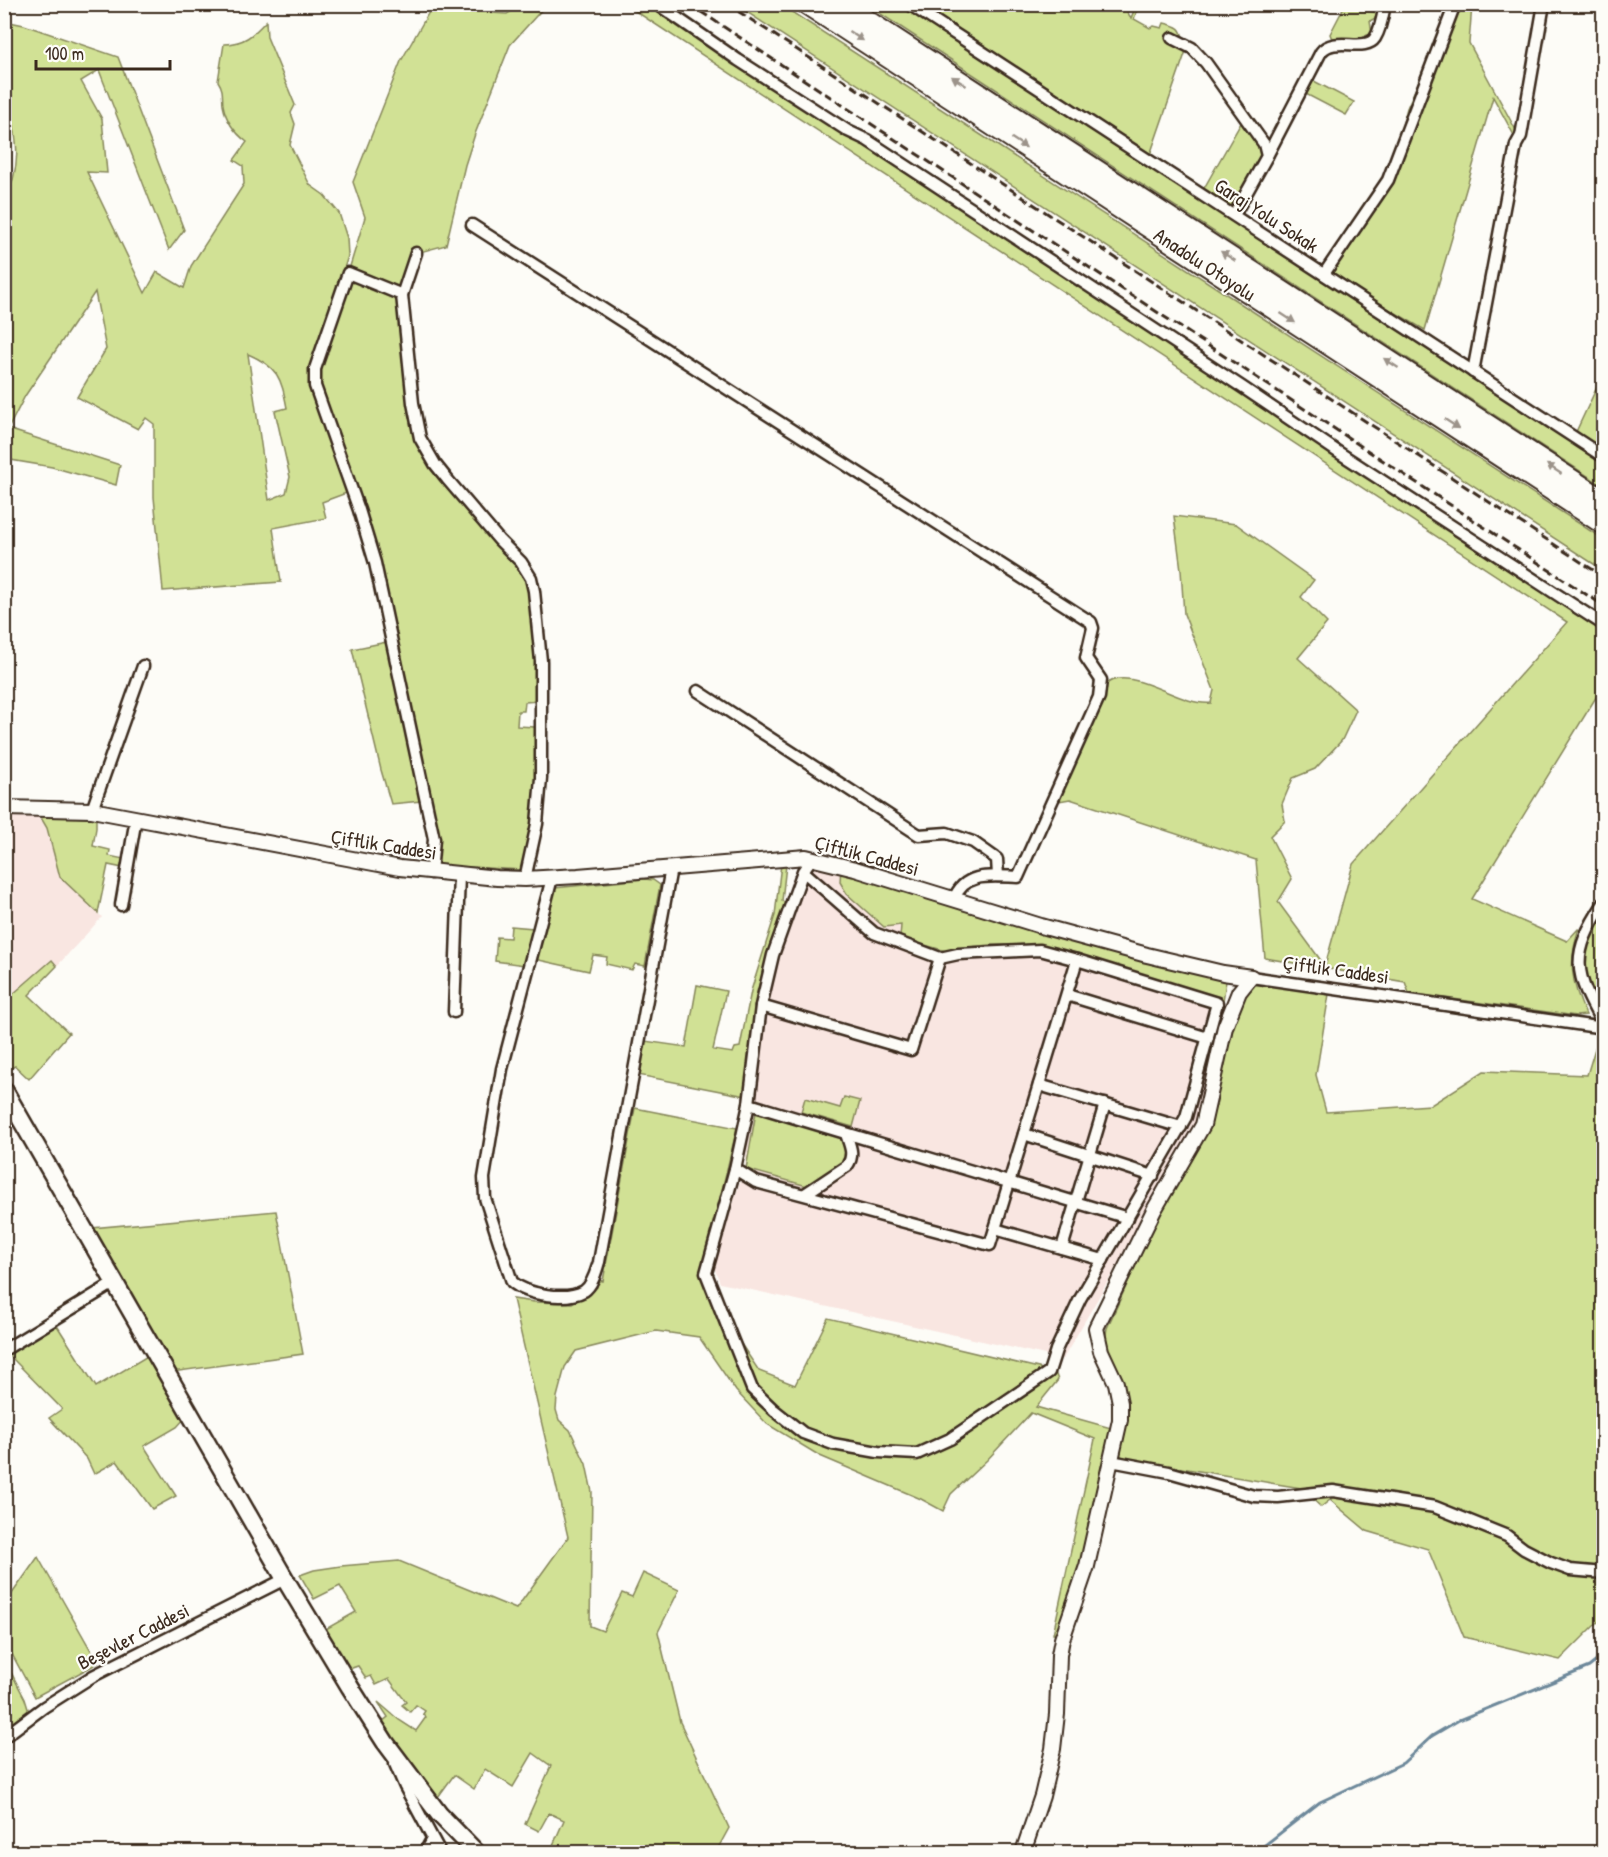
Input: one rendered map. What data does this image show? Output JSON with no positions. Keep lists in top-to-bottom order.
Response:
{
  "streets": {
    "highway": ["Anadolu Otoyolu"],
    "street": ["Garaj Yolu Sokak", "Çiftlik Caddesi", "Beşevler Caddesi"]
  },
  "scale_bar": "100 m"
}
